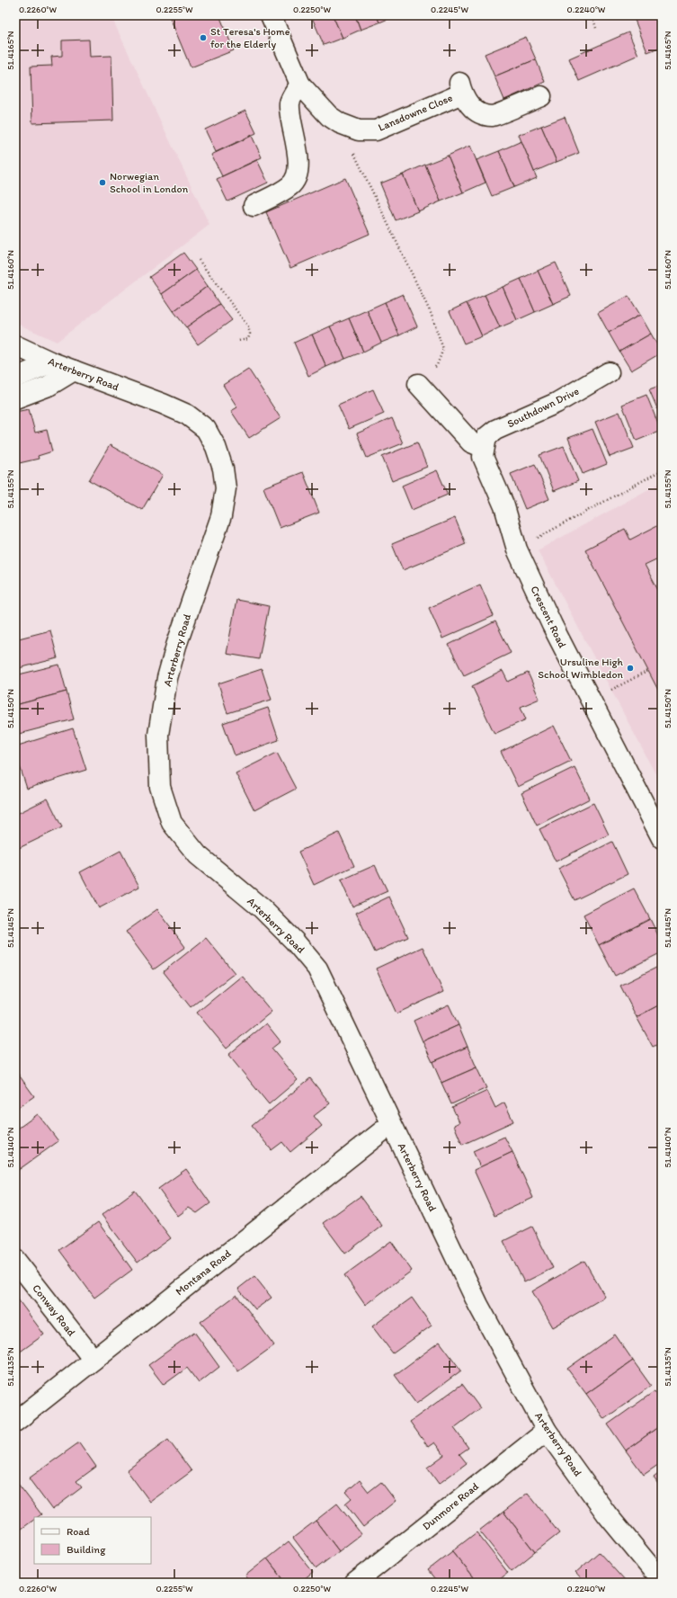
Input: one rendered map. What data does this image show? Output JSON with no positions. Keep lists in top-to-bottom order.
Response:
{
  "streets": {
    "street": [
      "Lansdowne Close",
      "Arterberry Road",
      "Southdown Drive",
      "Crescent Road",
      "Montana Road",
      "Conway Road",
      "Dunmore Road"
    ]
  },
  "crossings": [
    ["Arterberry Road", "Montana Road"],
    ["Arterberry Road", "Dunmore Road"],
    ["Southdown Drive", "Crescent Road"],
    ["Montana Road", "Conway Road"]
  ],
  "places": ["St Teresa's Home for the Elderly", "Norwegian School in London", "Ursuline High School Wimbledon"],
  "legend": ["Road", "Building"],
  "coordinates": [
    "0.2260°W",
    "0.2255°W",
    "0.2250°W",
    "0.2245°W",
    "0.2240°W",
    "51.4165°N",
    "51.4160°N",
    "51.4155°N",
    "51.4150°N",
    "51.4145°N",
    "51.4140°N",
    "51.4135°N"
  ]
}
